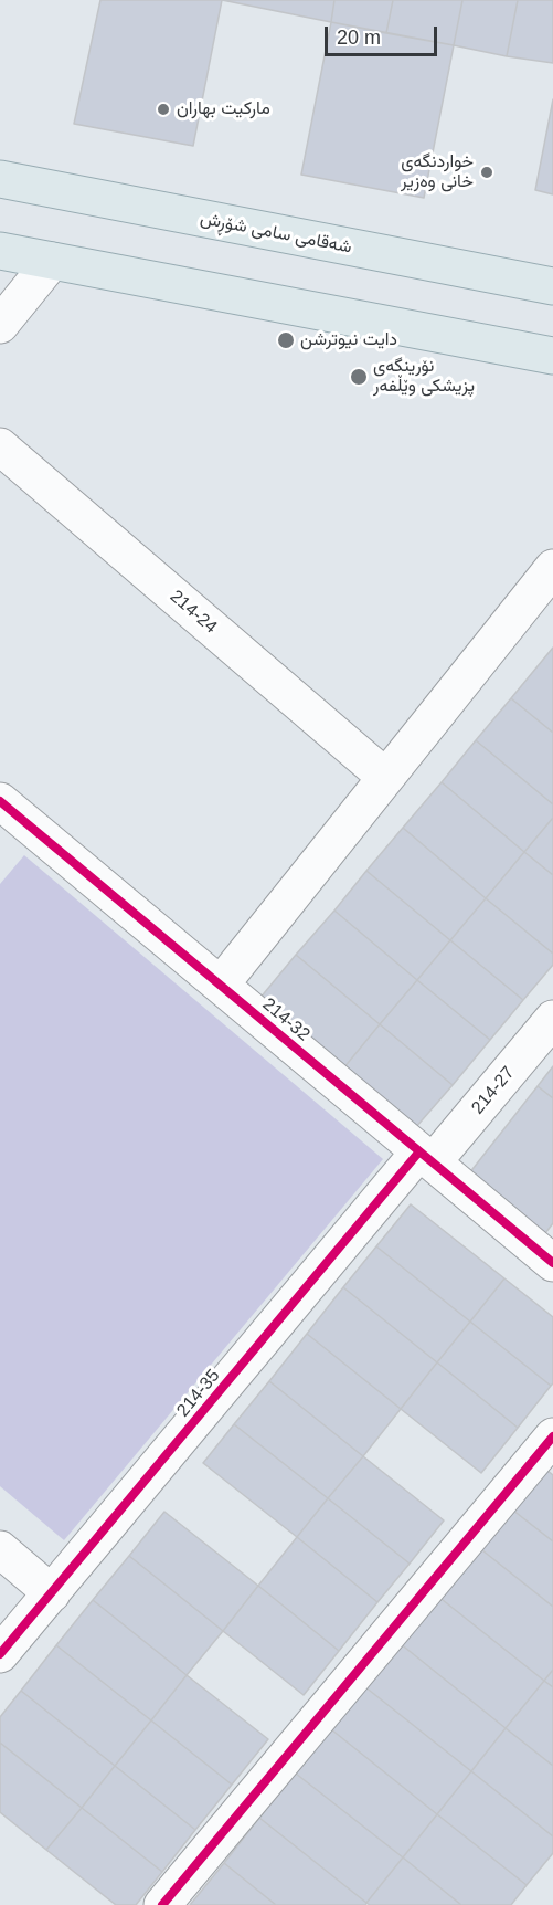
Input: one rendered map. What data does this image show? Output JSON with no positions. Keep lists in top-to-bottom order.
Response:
{
  "streets": {
    "main road": ["شەقامی سامی شۆڕش"],
    "street": [
      "214-24",
      "214-32",
      "214-27",
      "214-35"
    ]
  },
  "crossings": [
    ["214-32", "214-27"],
    ["214-32", "214-35"],
    ["214-27", "214-35"]
  ],
  "places": [
    "مارکیت بهاران",
    "خواردنگەی خانی وەزیر",
    "دايت نيوترشن",
    "نۆرینگەی پزیشکی وێڵفەر"
  ],
  "scale_bar": "20 m"
}
